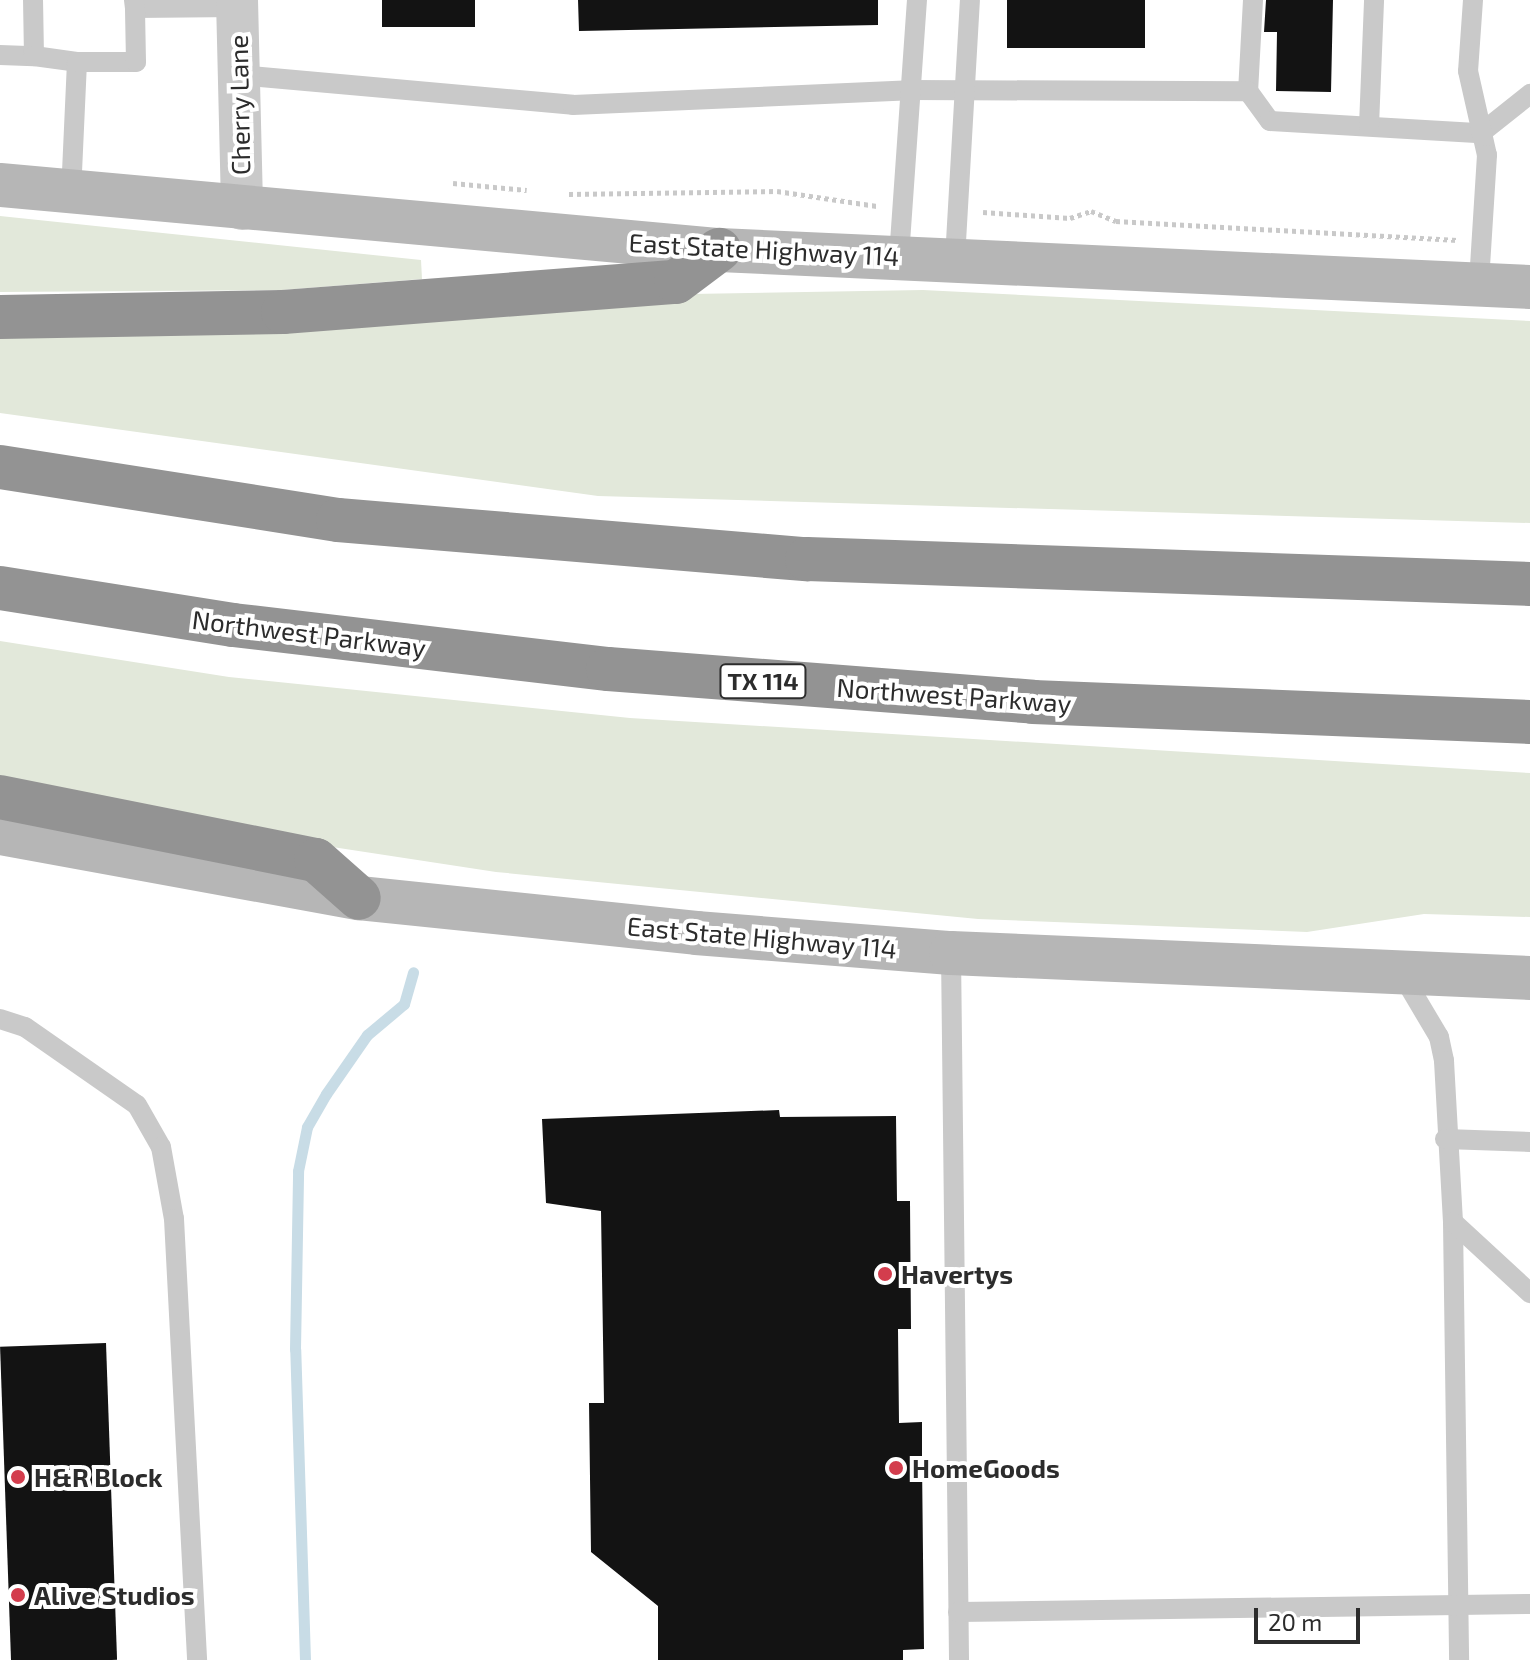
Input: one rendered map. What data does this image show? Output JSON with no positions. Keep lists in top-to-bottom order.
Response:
{
  "streets": {
    "highway": ["Northwest Parkway", "TX 114"],
    "main road": ["East State Highway 114"],
    "street": ["Cherry Lane"]
  },
  "crossings": [
    ["Cherry Lane", "East State Highway 114"]
  ],
  "places": [
    "Havertys",
    "HomeGoods",
    "H&R Block",
    "Alive Studios"
  ],
  "scale_bar": "20 m"
}
